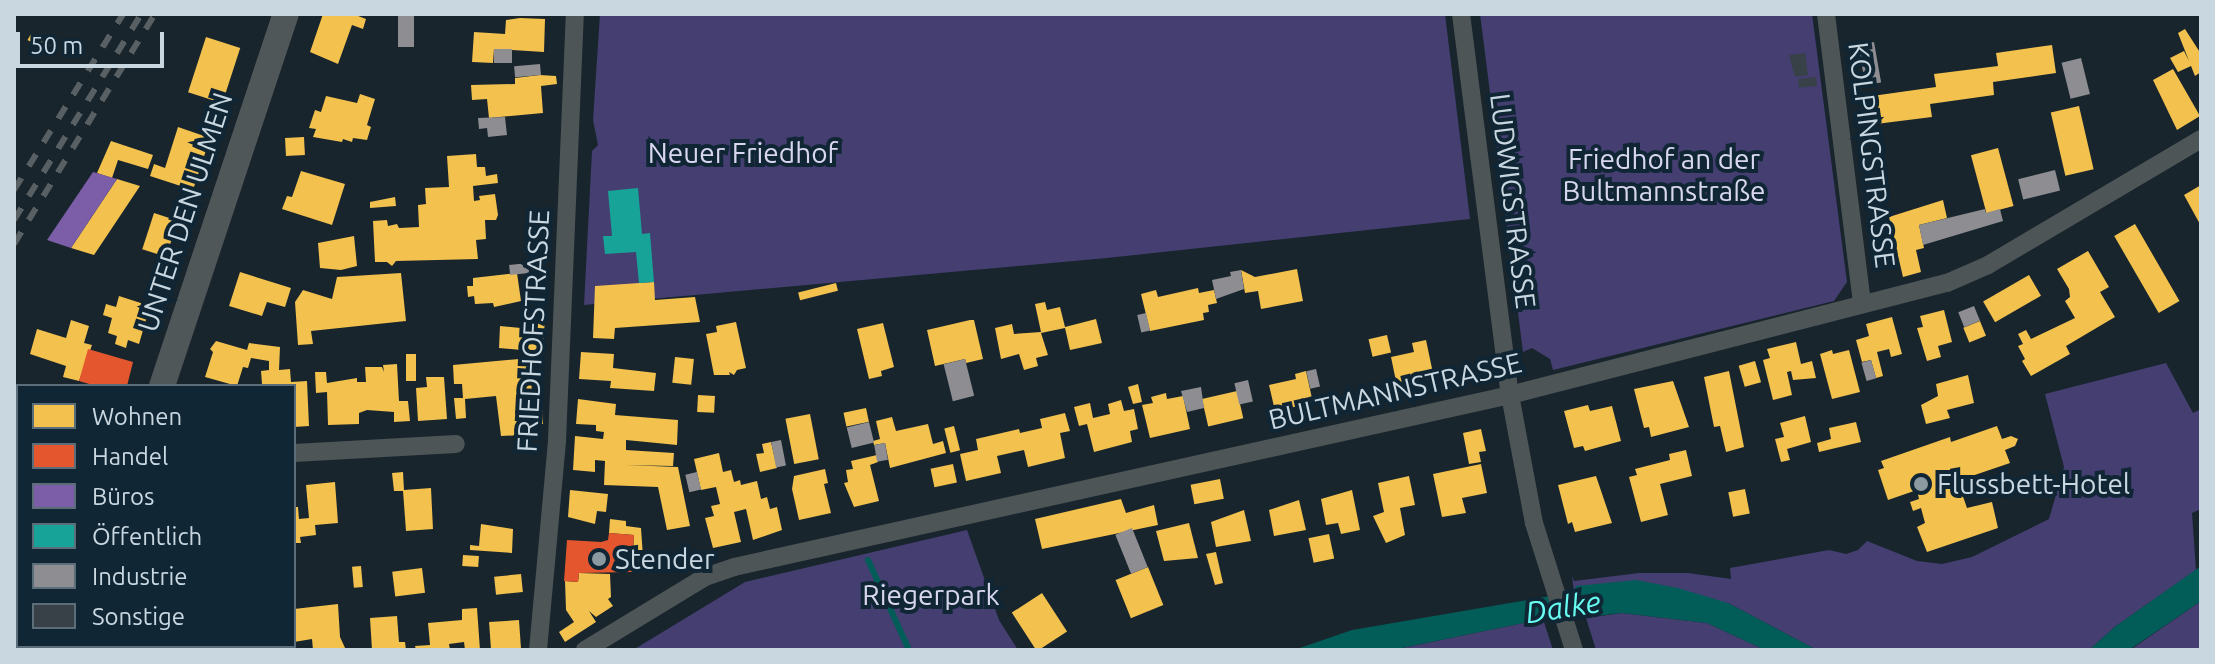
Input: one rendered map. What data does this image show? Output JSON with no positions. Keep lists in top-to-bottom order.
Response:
{
  "streets": {
    "main road": ["UNTER DEN ULMEN"],
    "street": [
      "KOLPINGSTRASSE",
      "LUDWIGSTRASSE",
      "FRIEDHOFSTRASSE",
      "BULTMANNSTRASSE"
    ]
  },
  "crossings": [
    ["KOLPINGSTRASSE", "BULTMANNSTRASSE"],
    ["LUDWIGSTRASSE", "BULTMANNSTRASSE"]
  ],
  "water": ["Dalke"],
  "parks": ["Neuer Friedhof", "Friedhof an der Bultmannstraße", "Riegerpark"],
  "places": ["Flussbett-Hotel", "Stender"],
  "legend": [
    "Wohnen",
    "Handel",
    "Büros",
    "Öffentlich",
    "Industrie",
    "Sonstige"
  ],
  "scale_bar": "50 m"
}
